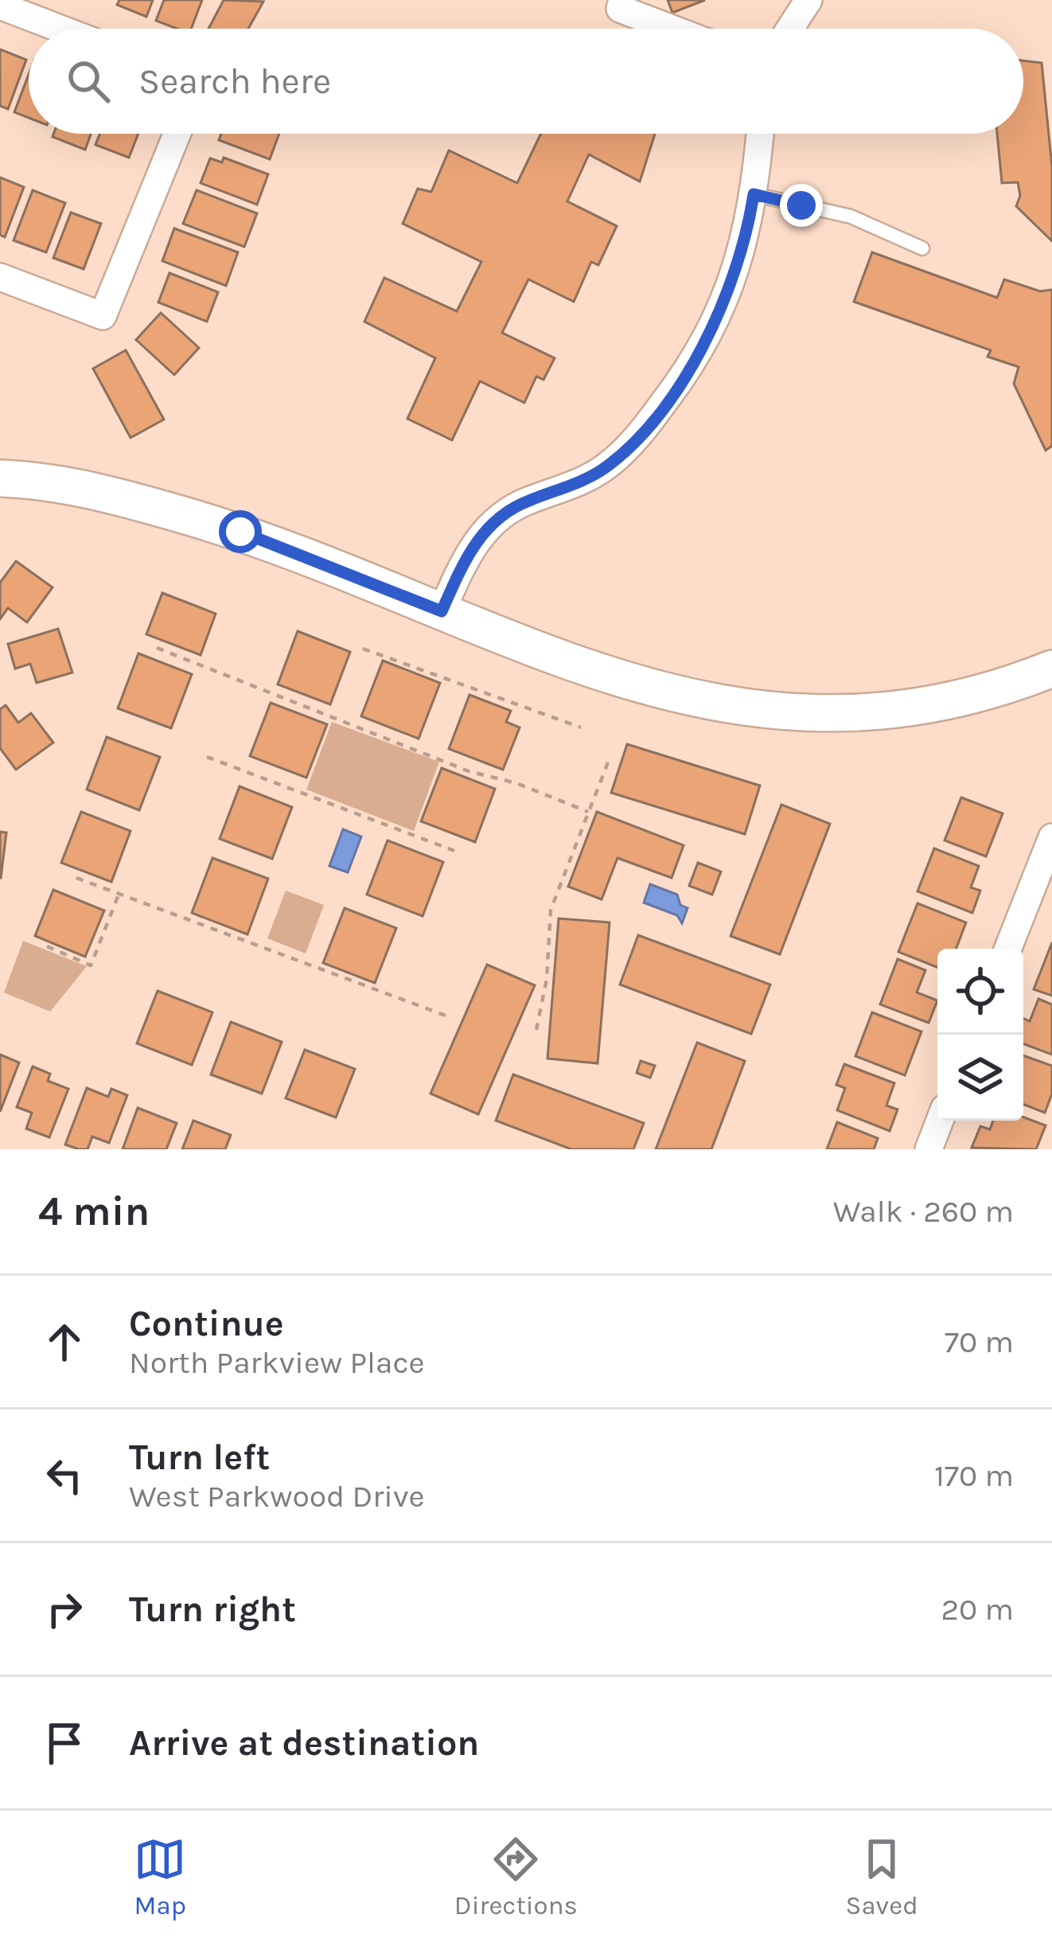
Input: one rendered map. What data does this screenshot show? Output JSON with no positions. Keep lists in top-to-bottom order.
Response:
{
  "page": {
    "search": "Search here",
    "heading": ["4 min", "Walk · 260 m"],
    "list": [
      ["Continue", "North Parkview Place", "70 m"],
      ["Turn left", "West Parkwood Drive", "170 m"],
      ["Turn right", "20 m"],
      "Arrive at destination"
    ],
    "nav": ["Map", "Directions", "Saved"]
  }
}
